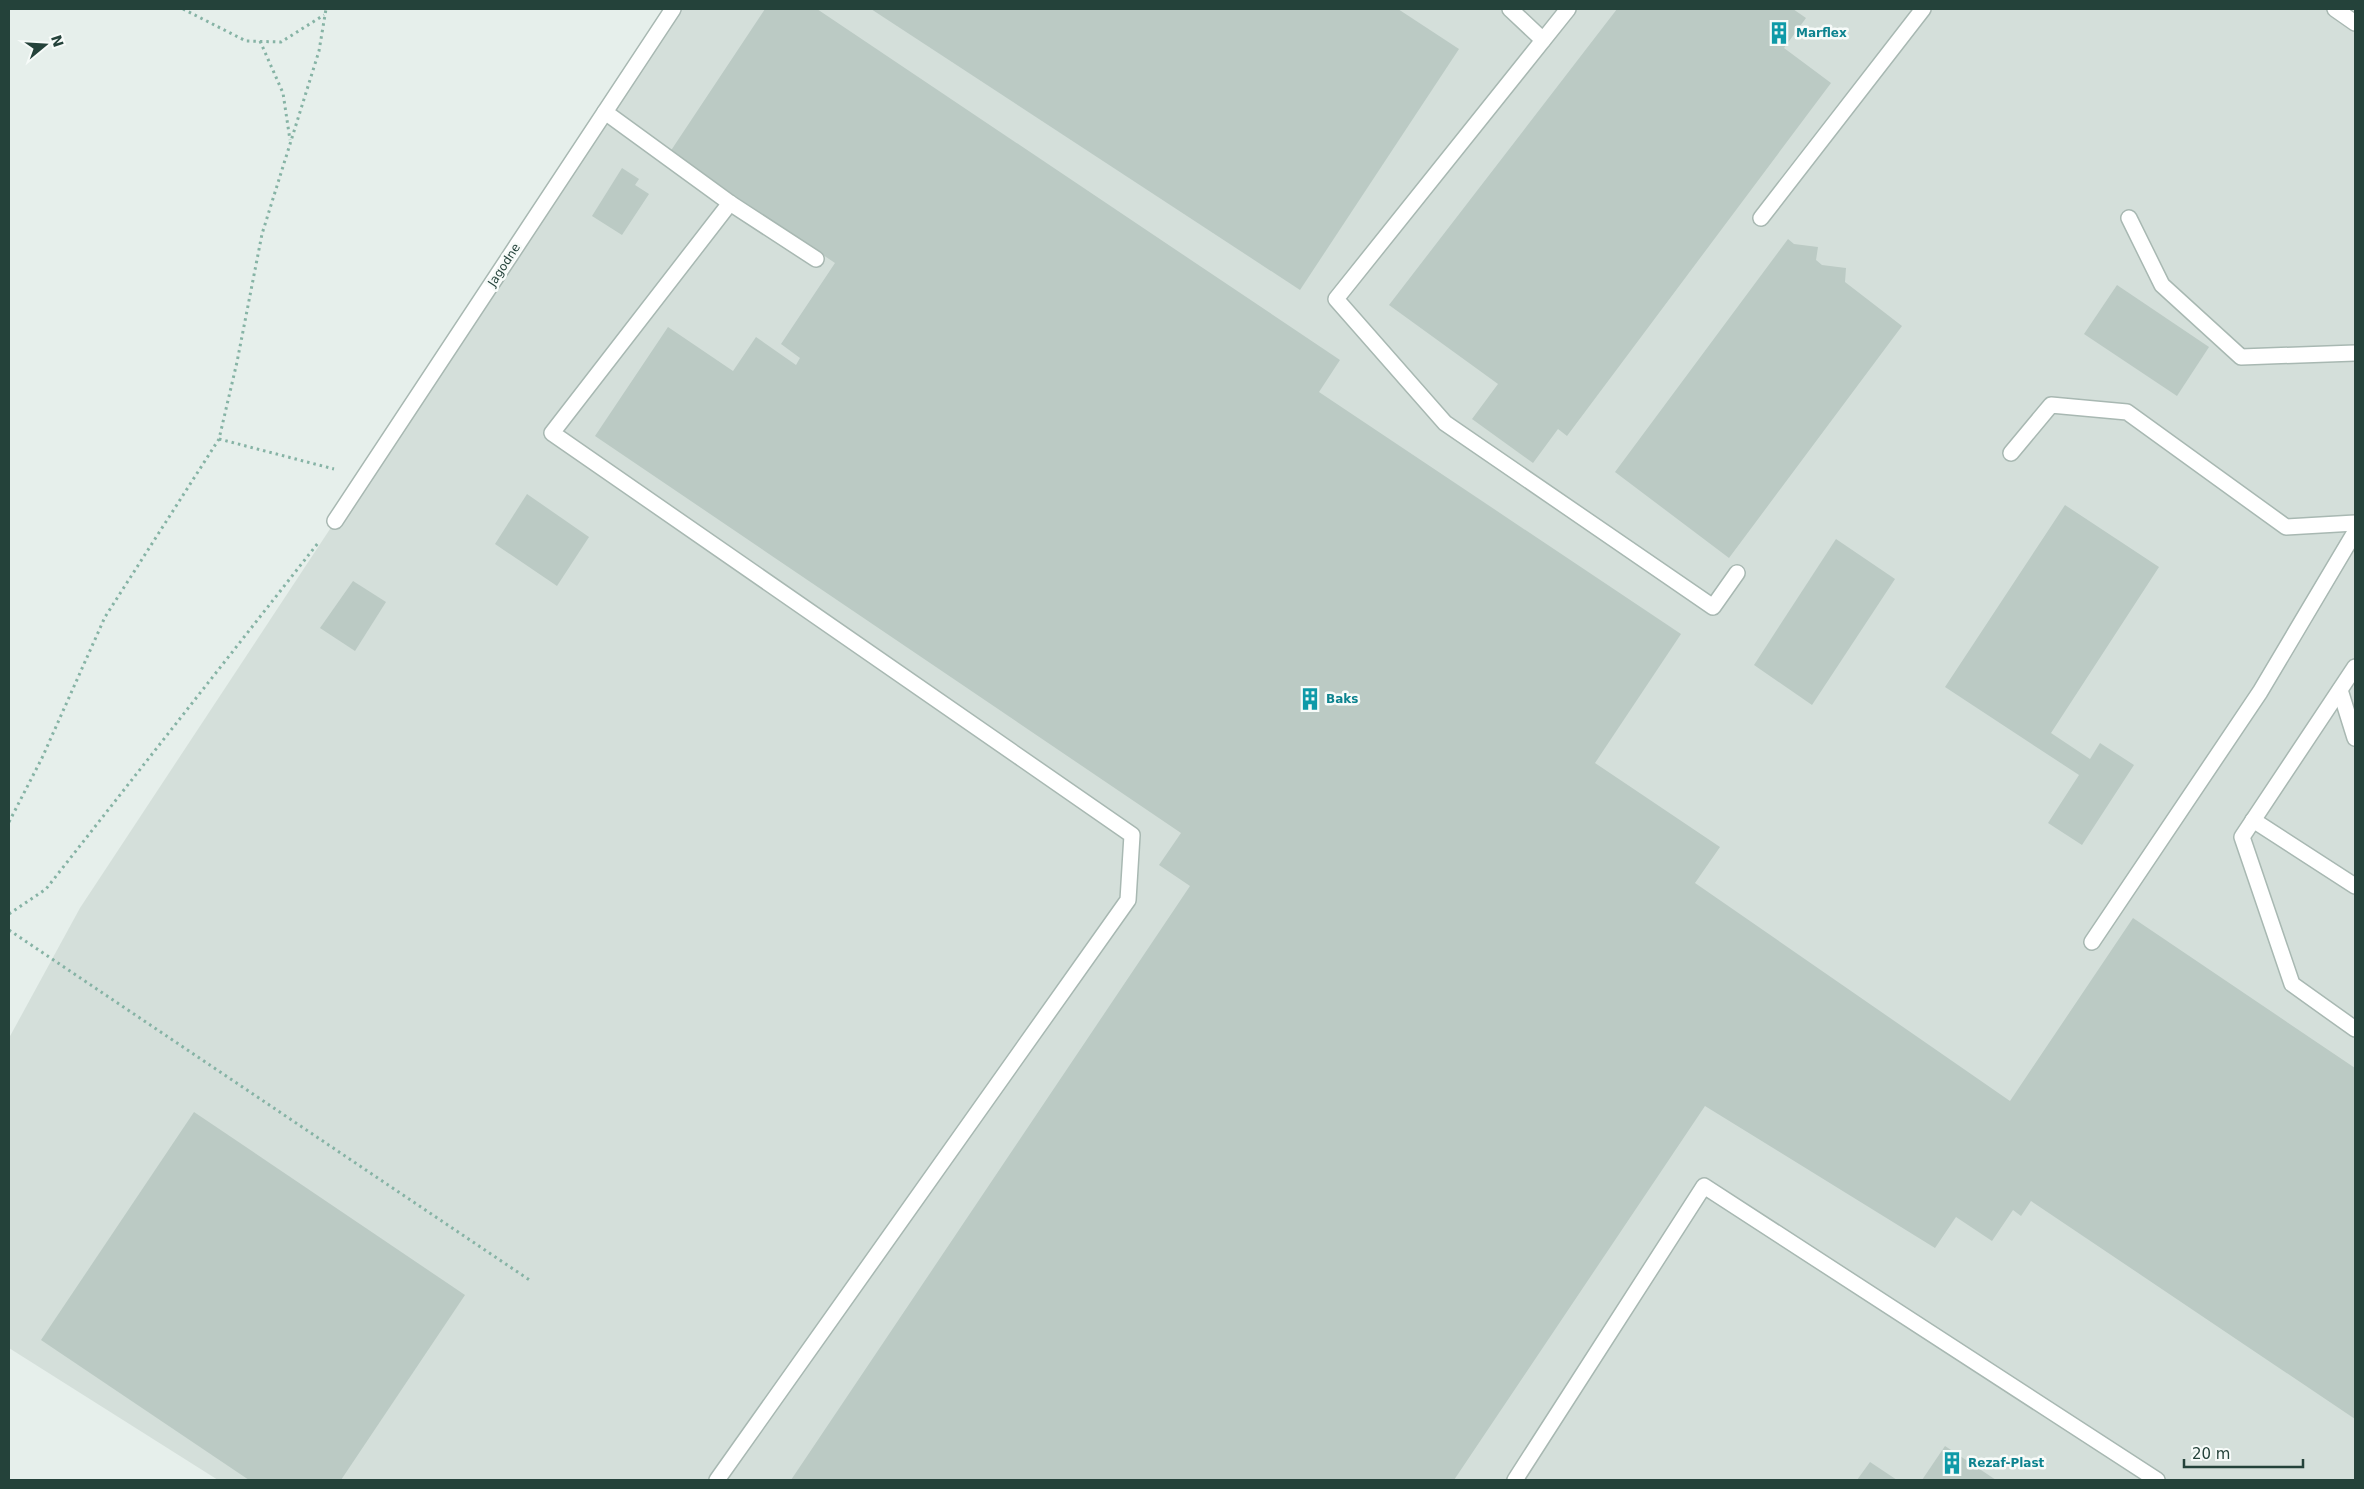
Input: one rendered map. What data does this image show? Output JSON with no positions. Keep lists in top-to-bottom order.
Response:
{
  "streets": {
    "street": ["Jagodne"]
  },
  "places": {
    "building": ["Marflex", "Baks", "Rezaf-Plast"]
  },
  "scale_bar": "20 m",
  "north": "right"
}
